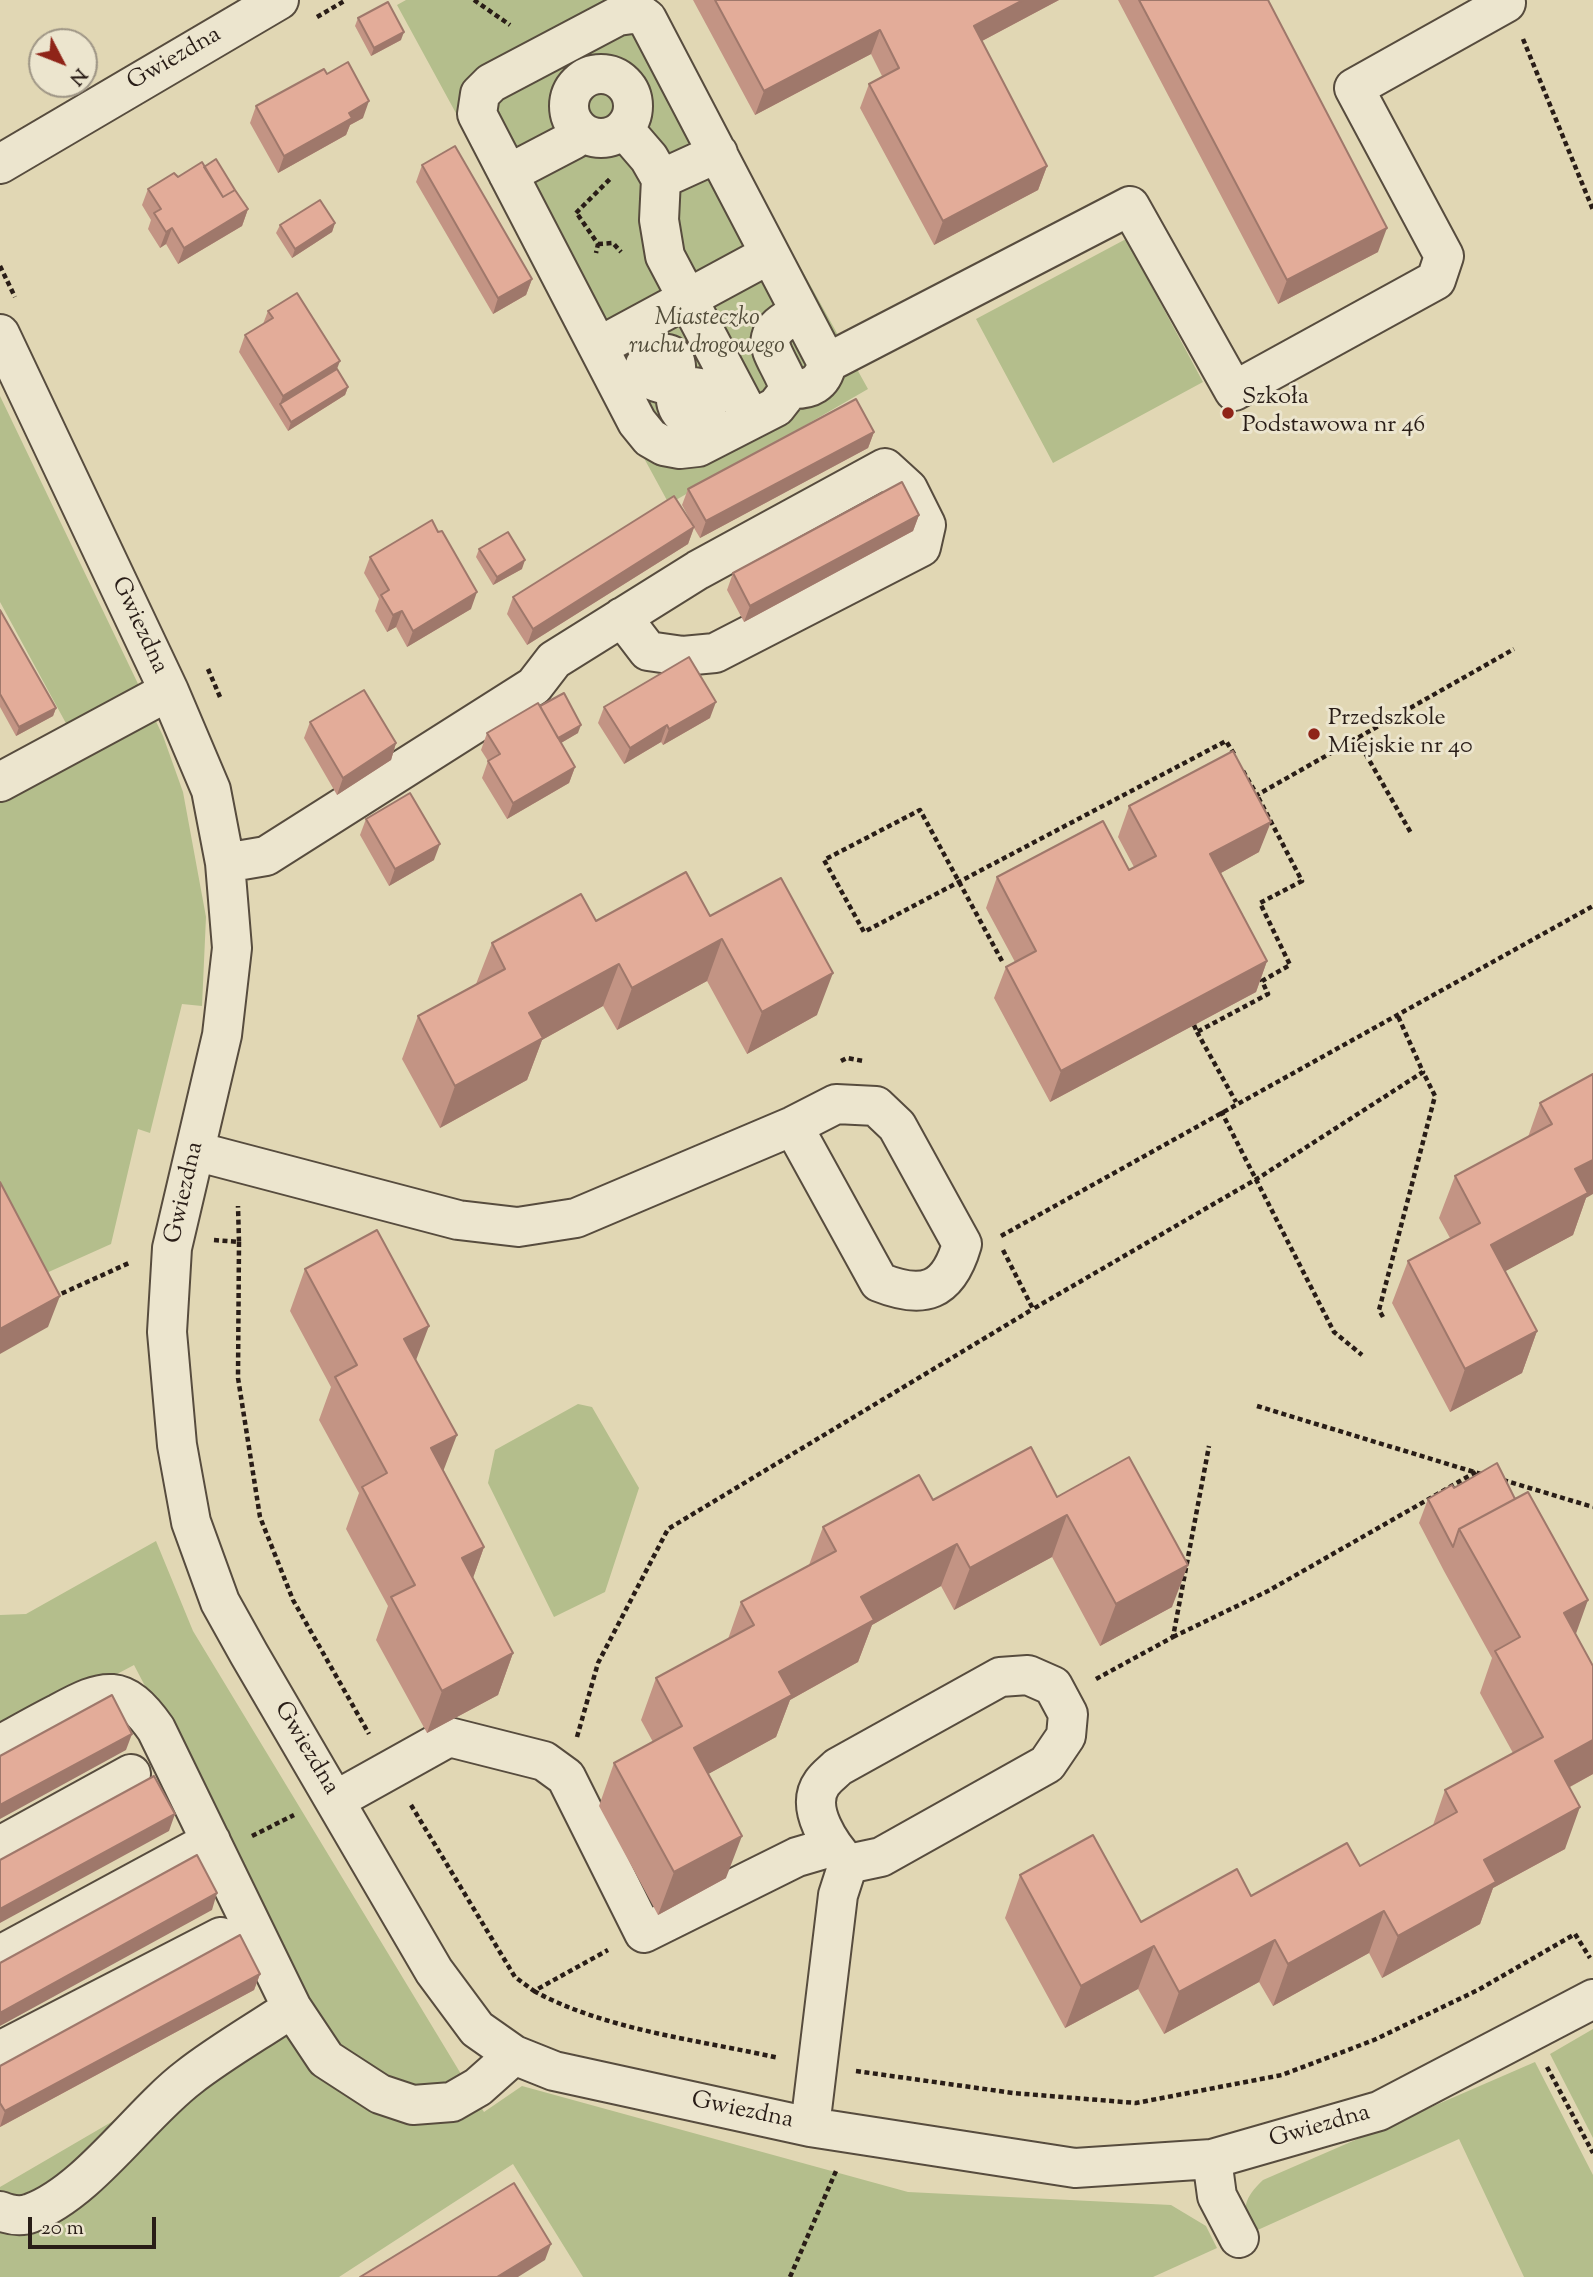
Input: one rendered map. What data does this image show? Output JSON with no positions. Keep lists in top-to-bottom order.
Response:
{
  "streets": {
    "street": ["Gwiezdna"]
  },
  "parks": ["Miasteczko ruchu drogowego"],
  "places": ["Szkoła Podstawowa nr 46", "Przedszkole Miejskie nr 40"],
  "scale_bar": "20 m",
  "north": "bottom right"
}
